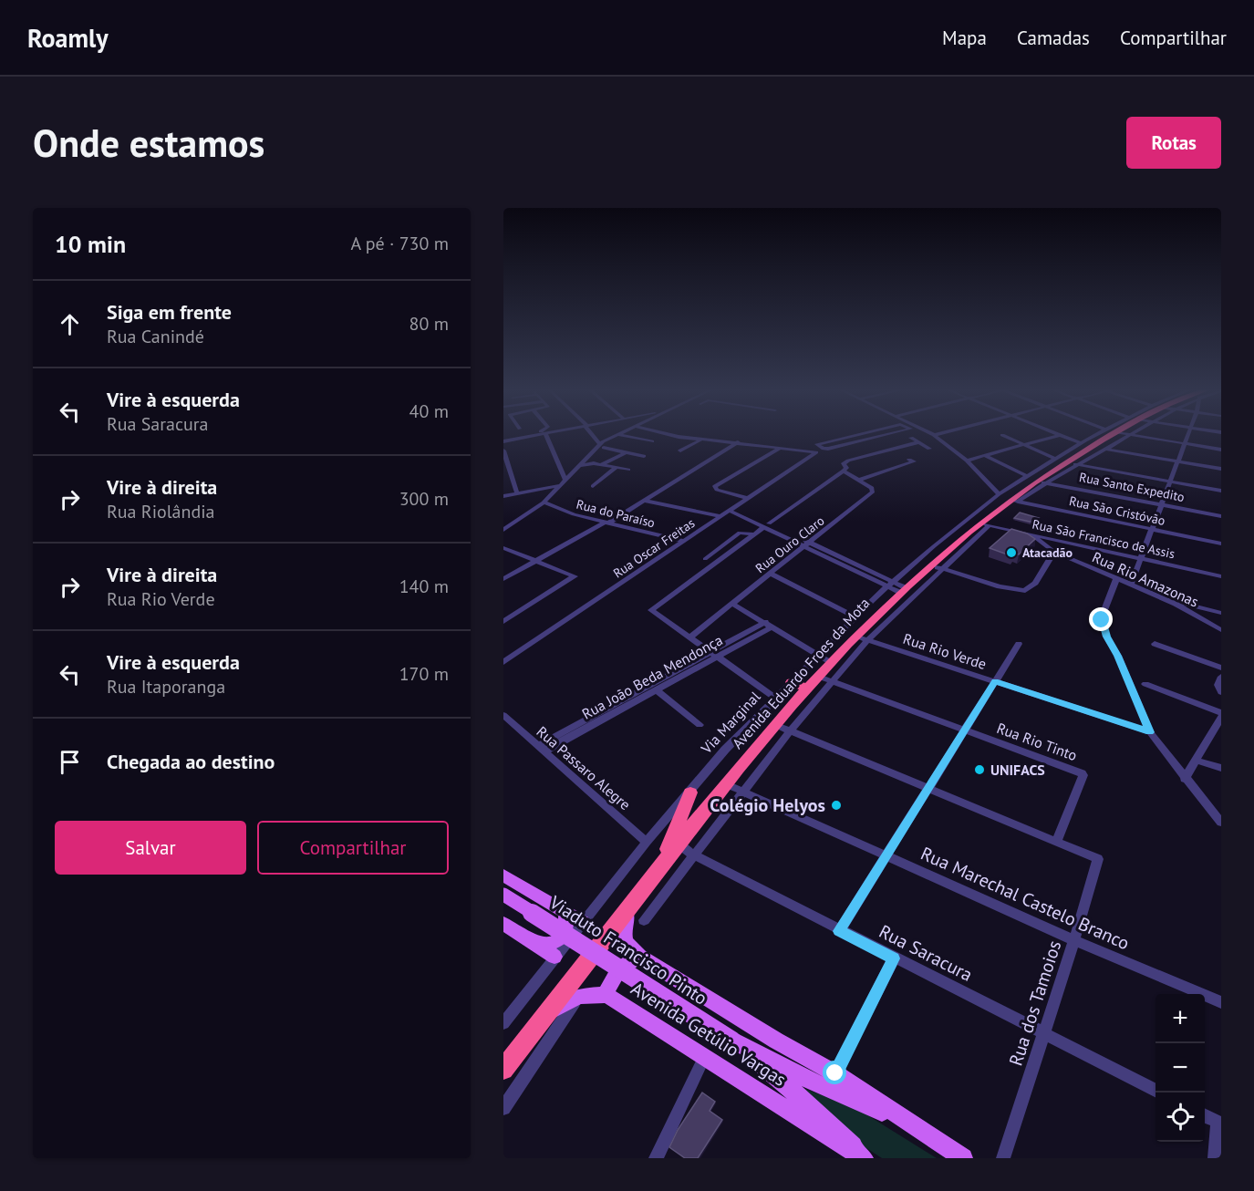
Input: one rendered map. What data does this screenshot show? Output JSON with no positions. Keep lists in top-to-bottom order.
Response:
{
  "streets": {
    "highway": ["Avenida Eduardo Froes da Mota"],
    "main road": ["Viaduto Francisco Pinto", "Avenida Getúlio Vargas"],
    "street": [
      "Rua Santo Expedito",
      "Rua São Cristóvão",
      "Rua do Paraíso",
      "Rua São Francisco de Assis",
      "Rua Ouro Claro",
      "Rua Oscar Freitas",
      "Rua Rio Amazonas",
      "Rua Rio Verde",
      "Rua João Beda Mendonça",
      "Via Marginal",
      "Rua Rio Tinto",
      "Rua Passaro Alegre",
      "Rua Marechal Castelo Branco",
      "Rua Saracura",
      "Rua dos Tamoios"
    ]
  },
  "crossings": [
    ["Rua Santo Expedito", "Avenida Eduardo Froes da Mota"],
    ["Rua São Cristóvão", "Avenida Eduardo Froes da Mota"],
    ["Rua do Paraíso", "Rua Oscar Freitas"],
    ["Rua São Francisco de Assis", "Rua Rio Amazonas"],
    ["Rua São Francisco de Assis", "Avenida Eduardo Froes da Mota"],
    ["Rua Rio Verde", "Avenida Eduardo Froes da Mota"],
    ["Avenida Eduardo Froes da Mota", "Via Marginal"],
    ["Avenida Eduardo Froes da Mota", "Rua Rio Tinto"],
    ["Avenida Eduardo Froes da Mota", "Rua Marechal Castelo Branco"],
    ["Avenida Eduardo Froes da Mota", "Rua Saracura"],
    ["Avenida Eduardo Froes da Mota", "Avenida Getúlio Vargas"],
    ["Rua João Beda Mendonça", "Rua Passaro Alegre"],
    ["Via Marginal", "Rua Passaro Alegre"],
    ["Rua Rio Tinto", "Rua dos Tamoios"],
    ["Rua Marechal Castelo Branco", "Rua dos Tamoios"],
    ["Viaduto Francisco Pinto", "Avenida Getúlio Vargas"],
    ["Rua Saracura", "Rua dos Tamoios"]
  ],
  "places": ["Atacadão", "UNIFACS", "Colégio Helyos"],
  "page": {
    "header": "Roamly",
    "nav": ["Mapa", "Camadas", "Compartilhar"],
    "buttons": [
      "Rotas",
      ["Salvar", "Compartilhar"]
    ],
    "title": "Onde estamos",
    "heading": ["10 min", "A pé · 730 m"],
    "list": [
      ["Siga em frente", "Rua Canindé", "80 m"],
      ["Vire à esquerda", "Rua Saracura", "40 m"],
      ["Vire à direita", "Rua Riolândia", "300 m"],
      ["Vire à direita", "Rua Rio Verde", "140 m"],
      ["Vire à esquerda", "Rua Itaporanga", "170 m"],
      "Chegada ao destino"
    ],
    "map_buttons": ["+", "−"]
  }
}
